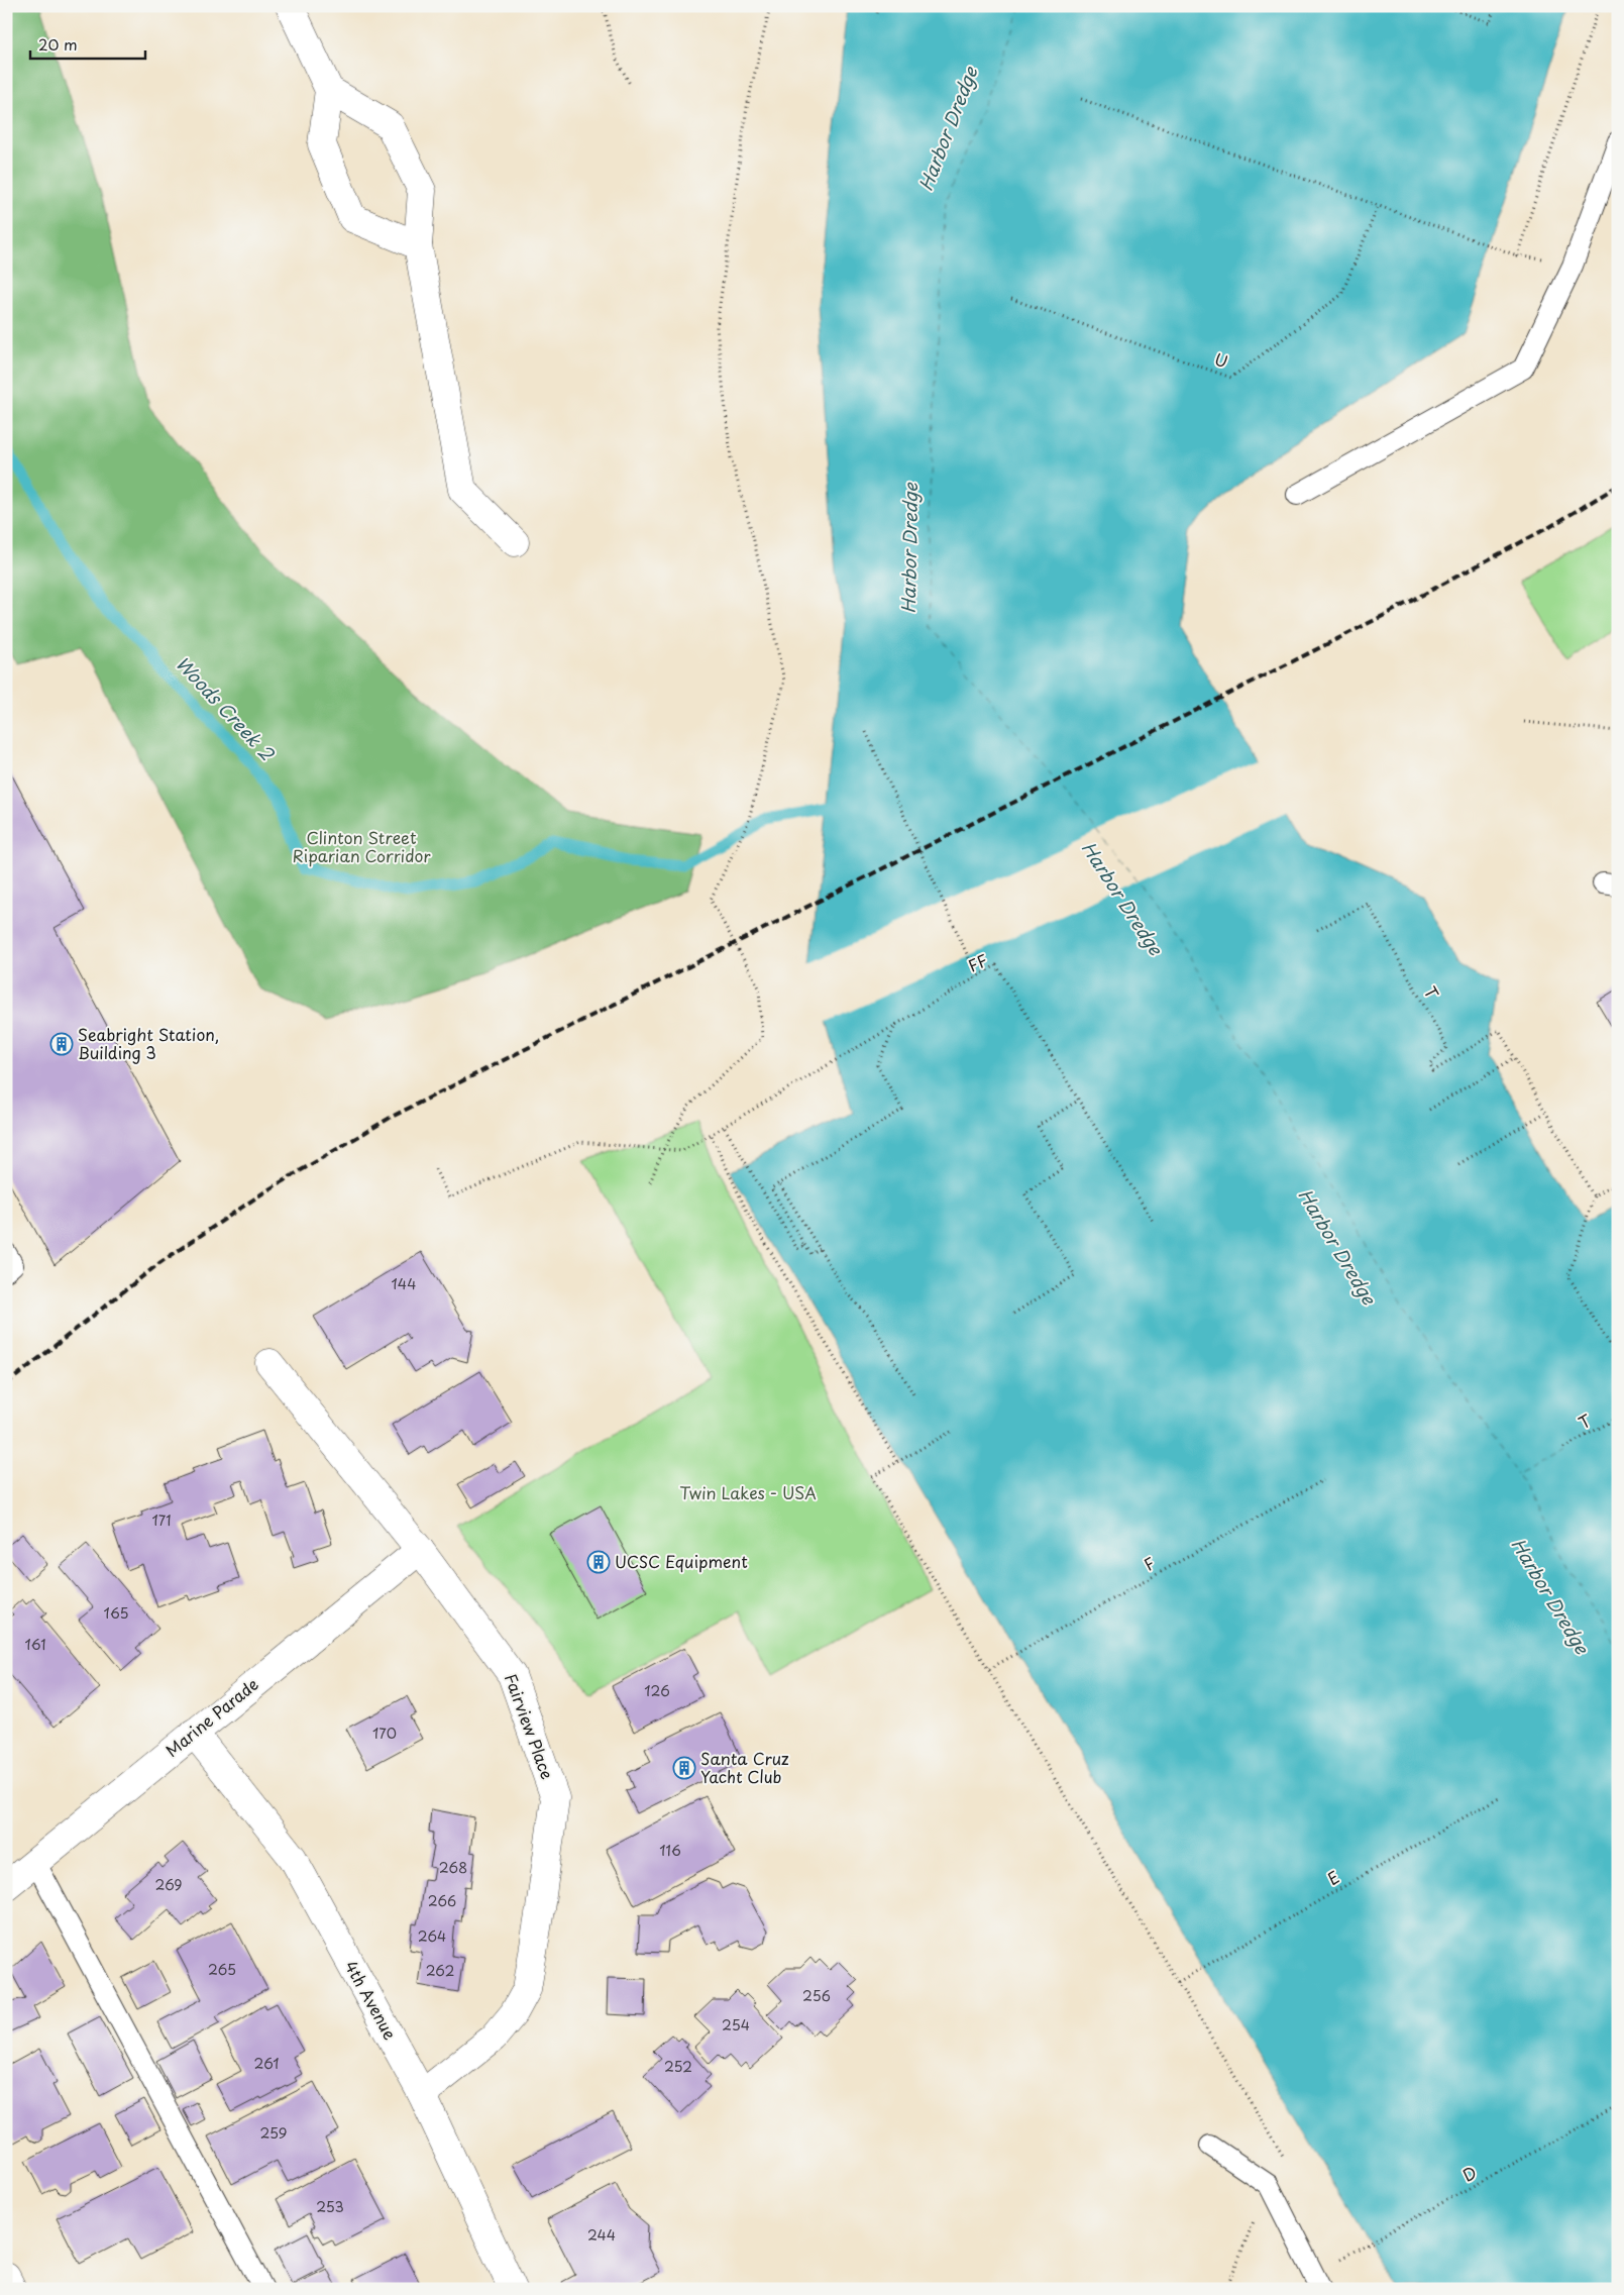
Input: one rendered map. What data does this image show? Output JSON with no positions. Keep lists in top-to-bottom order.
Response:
{
  "streets": {
    "street": ["Marine Parade", "Fairview Place", "4th Avenue"],
    "path": [
      "U",
      "FF",
      "T",
      "F",
      "E",
      "D"
    ]
  },
  "crossings": [
    ["Marine Parade", "Fairview Place"],
    ["Marine Parade", "4th Avenue"],
    ["Fairview Place", "4th Avenue"]
  ],
  "water": ["Harbor Dredge", "Woods Creek 2"],
  "parks": ["Clinton Street Riparian Corridor", "Twin Lakes - USA"],
  "places": {
    "building": ["Seabright Station, Building 3", "UCSC Equipment", "Santa Cruz Yacht Club"]
  },
  "house_numbers": [
    "144",
    "171",
    "165",
    "161",
    "126",
    "170",
    "116",
    "268",
    "269",
    "266",
    "264",
    "265",
    "262",
    "256",
    "254",
    "261",
    "252",
    "259",
    "253",
    "244"
  ],
  "scale_bar": "20 m"
}
